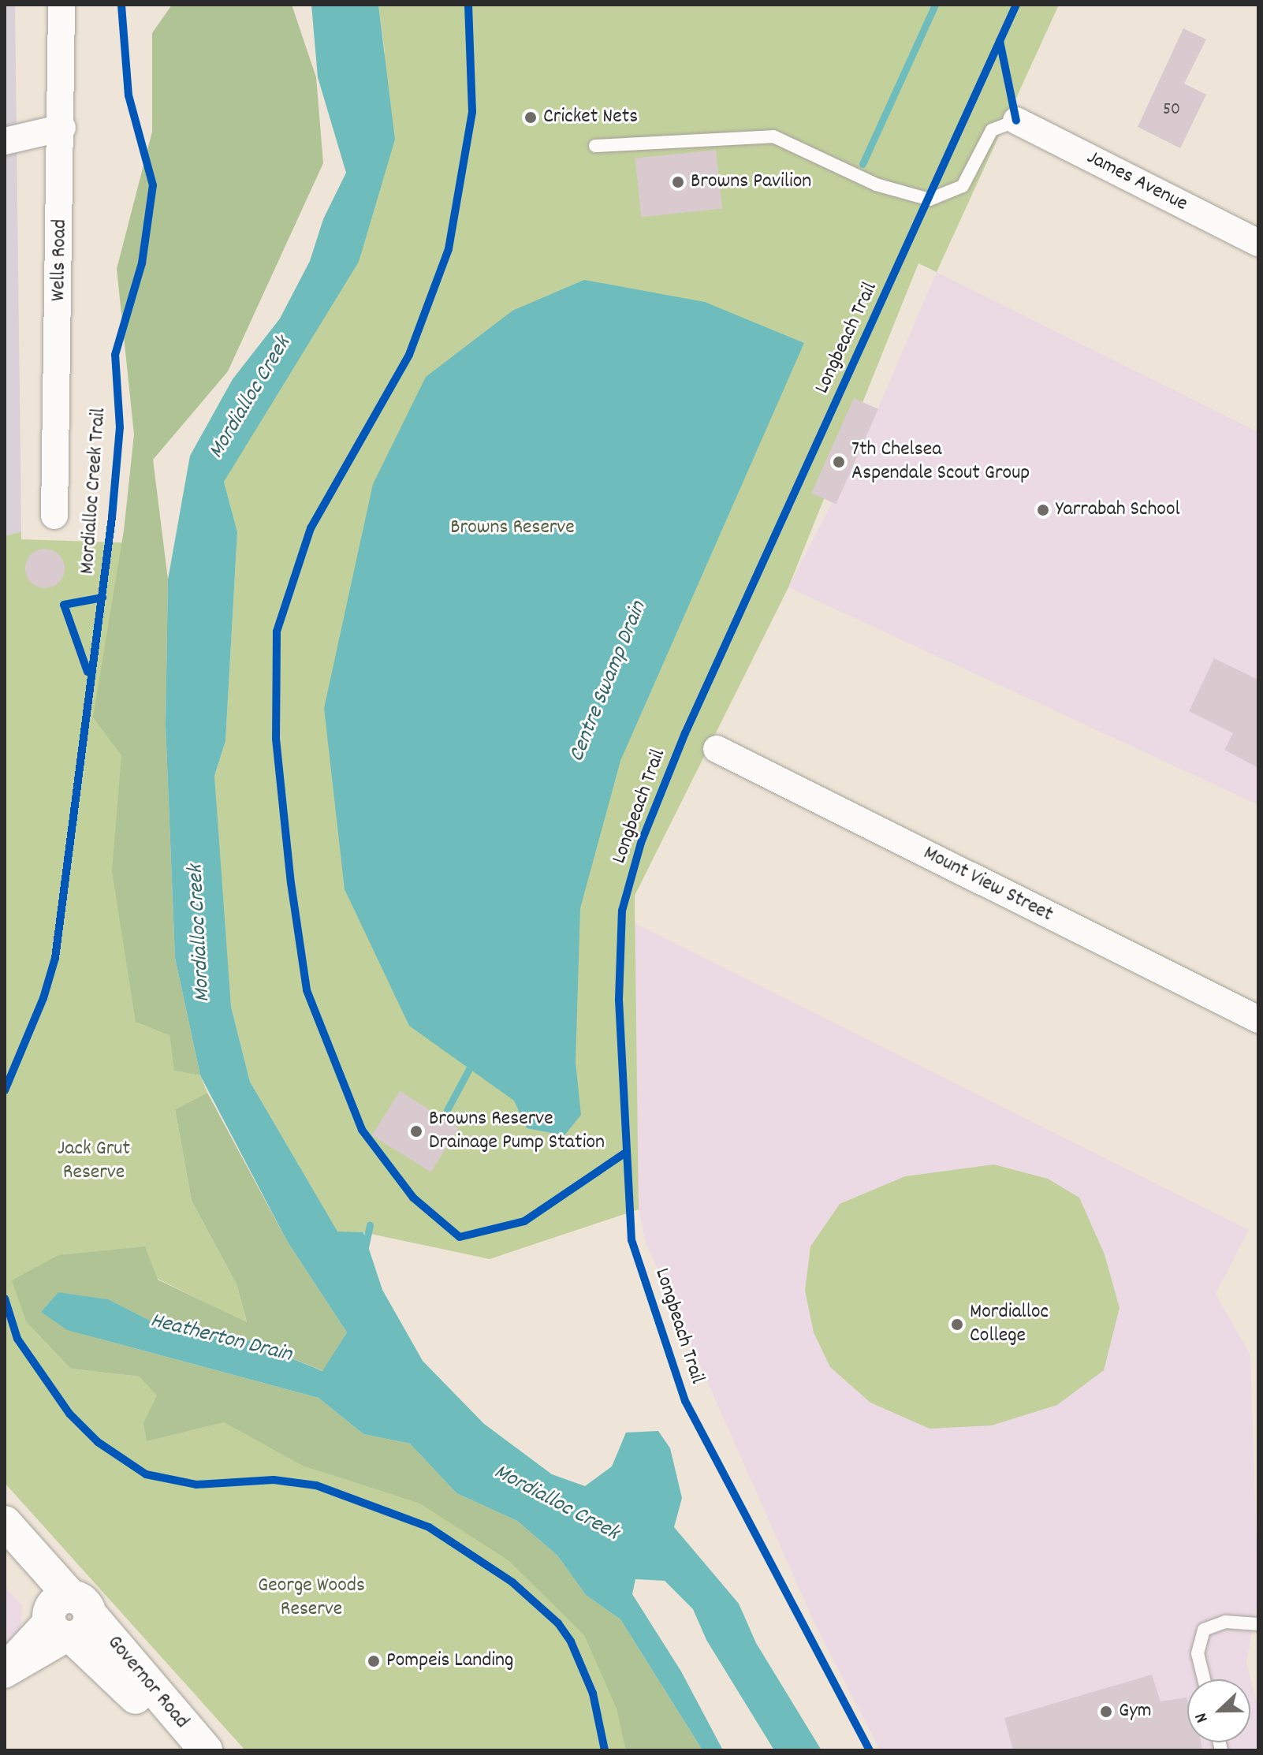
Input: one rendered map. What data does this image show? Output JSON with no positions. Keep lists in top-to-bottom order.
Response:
{
  "streets": {
    "street": [
      "James Avenue",
      "Wells Road",
      "Mount View Street",
      "Governor Road"
    ],
    "cycle path": ["Longbeach Trail", "Mordialloc Creek Trail"]
  },
  "water": ["Mordialloc Creek", "Centre Swamp Drain", "Heatherton Drain"],
  "parks": ["Browns Reserve", "Jack Grut Reserve", "George Woods Reserve"],
  "places": [
    "Cricket Nets",
    "Browns Pavilion",
    "7th Chelsea Aspendale Scout Group",
    "Yarrabah School",
    "Browns Reserve Drainage Pump Station",
    "Mordialloc College",
    "Pompeis Landing",
    "Gym"
  ],
  "house_numbers": ["50"],
  "north": "left"
}
